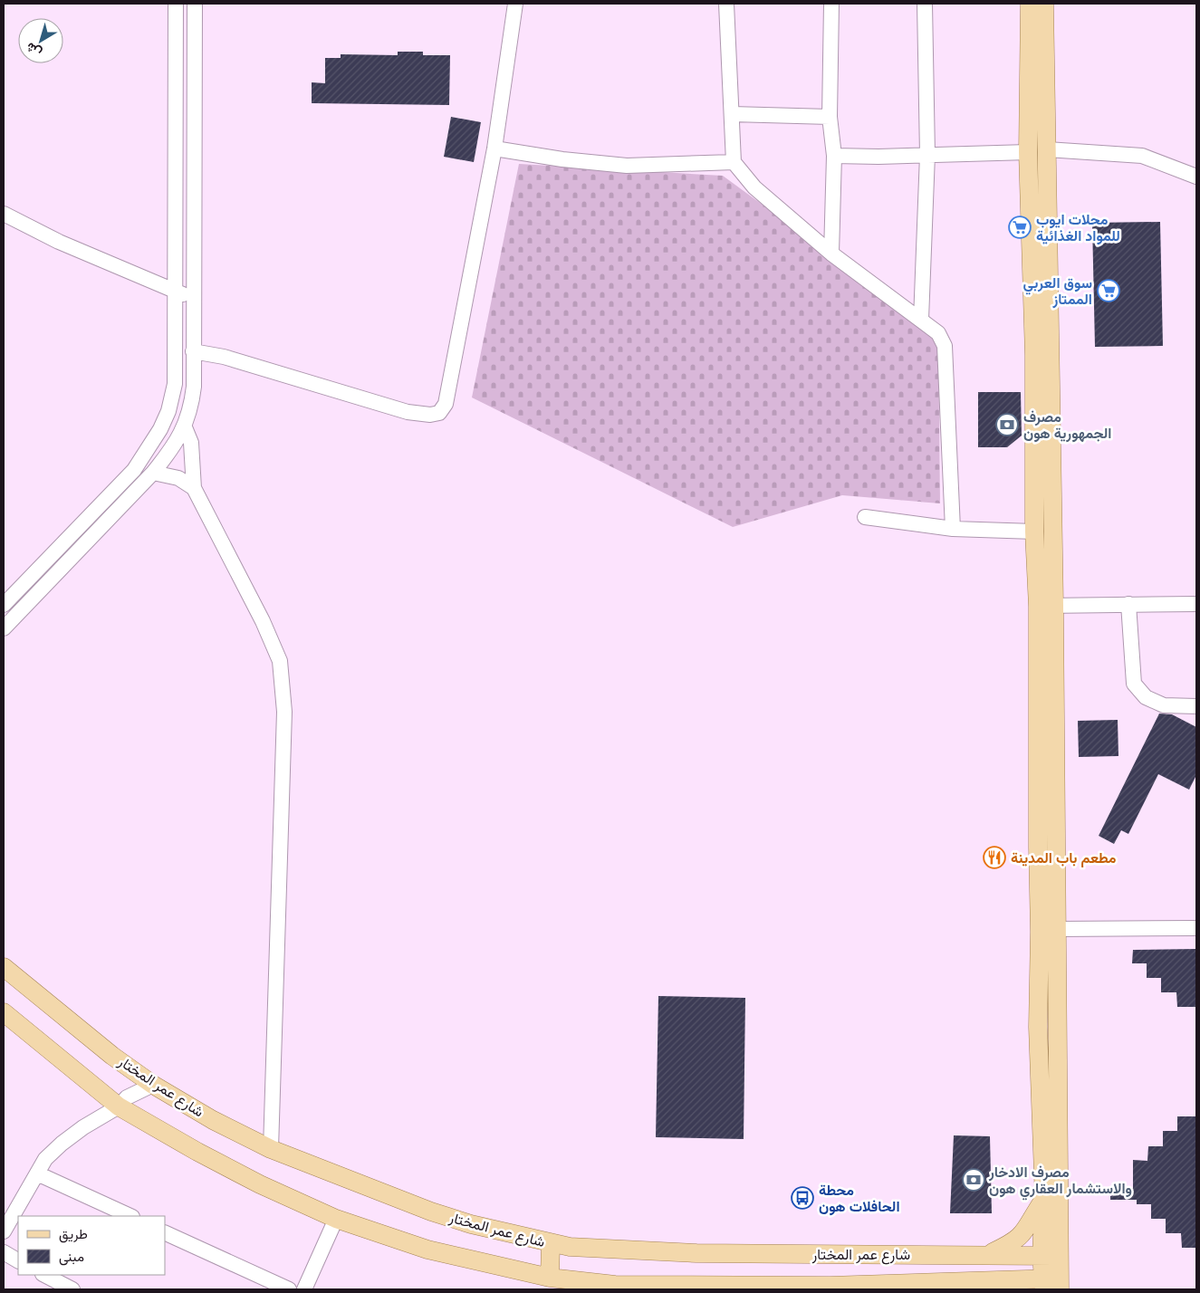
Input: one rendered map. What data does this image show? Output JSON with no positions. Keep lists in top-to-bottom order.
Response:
{
  "streets": {
    "main road": ["شارع عمر المختار"]
  },
  "places": {
    "supermarket": ["محلات ايوب للمواد الغذائية", "سوق العربي الممتاز"],
    "bank": ["مصرف الجمهورية هون", "مصرف الادخار والاستشمار العقاري هون"],
    "restaurant": ["مطعم باب المدينة"],
    "bus stop": ["محطة الحافلات هون"]
  },
  "legend": ["طريق", "مبنى"],
  "north": "bottom left"
}
